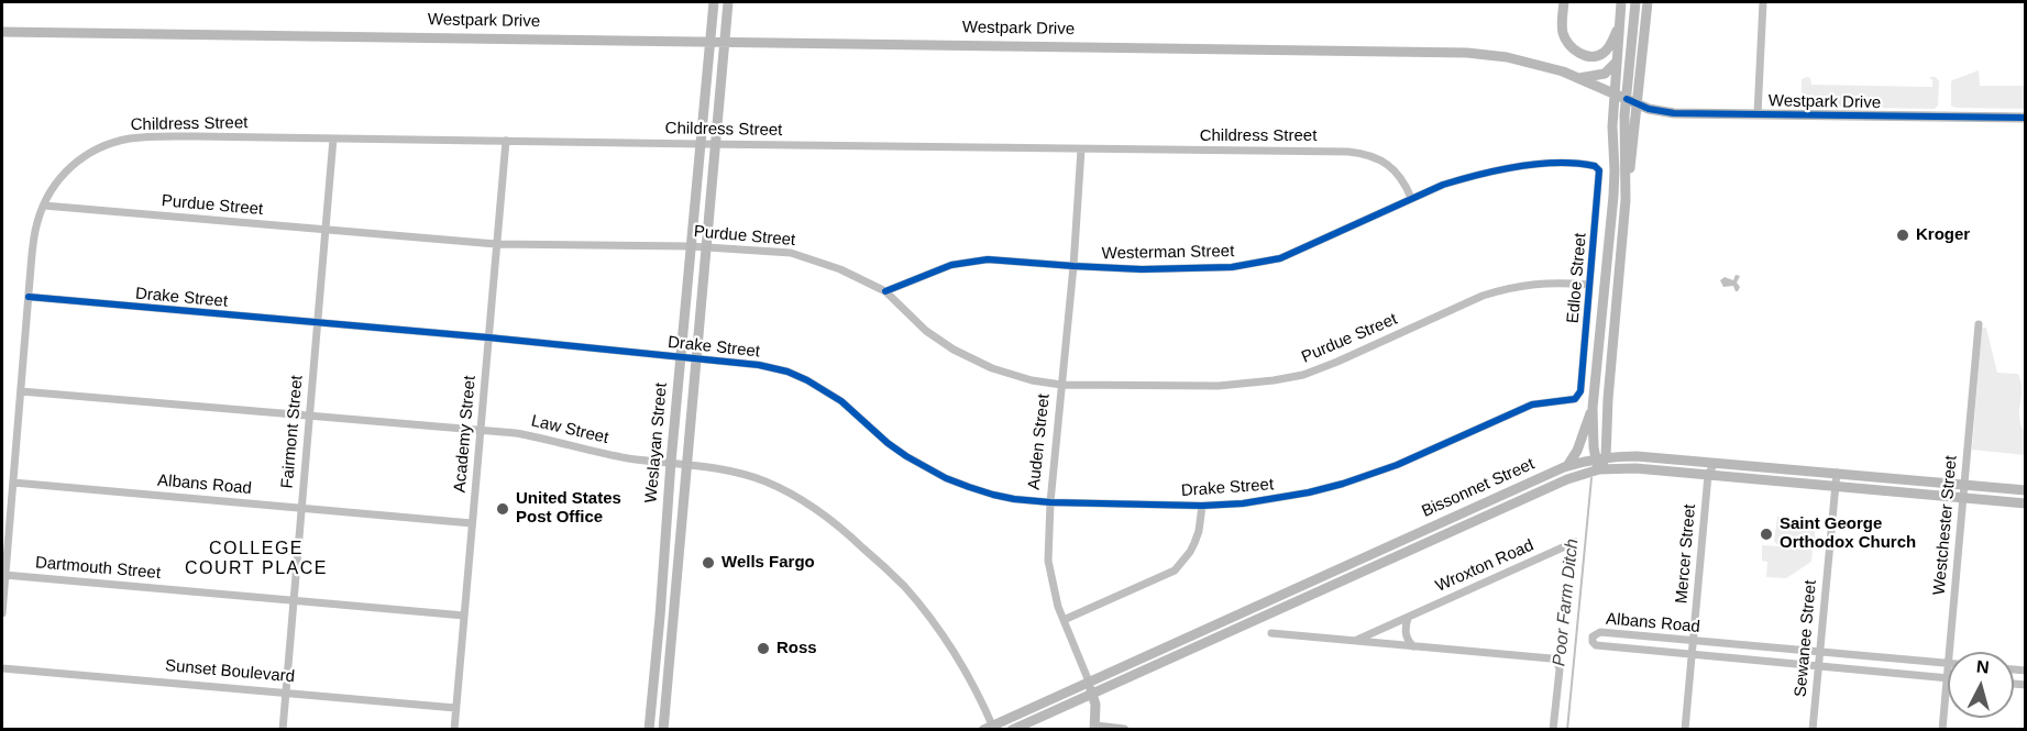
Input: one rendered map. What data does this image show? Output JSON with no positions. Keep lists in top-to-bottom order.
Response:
{
  "streets": {
    "main road": [
      "Westpark Drive",
      "Edloe Street",
      "Auden Street",
      "Weslayan Street",
      "Bissonnet Street"
    ],
    "street": [
      "Childress Street",
      "Purdue Street",
      "Westerman Street",
      "Drake Street",
      "Law Street",
      "Fairmont Street",
      "Academy Street",
      "Albans Road",
      "Westchester Street",
      "Mercer Street",
      "Wroxton Road",
      "Dartmouth Street",
      "Sewanee Street",
      "Sunset Boulevard"
    ]
  },
  "crossings": [
    ["Westpark Drive", "Edloe Street"],
    ["Westpark Drive", "Weslayan Street"],
    ["Childress Street", "Purdue Street"],
    ["Childress Street", "Westerman Street"],
    ["Childress Street", "Drake Street"],
    ["Childress Street", "Law Street"],
    ["Childress Street", "Fairmont Street"],
    ["Childress Street", "Academy Street"],
    ["Childress Street", "Auden Street"],
    ["Childress Street", "Weslayan Street"],
    ["Childress Street", "Albans Road"],
    ["Childress Street", "Dartmouth Street"],
    ["Purdue Street", "Westerman Street"],
    ["Purdue Street", "Edloe Street"],
    ["Purdue Street", "Fairmont Street"],
    ["Purdue Street", "Academy Street"],
    ["Purdue Street", "Auden Street"],
    ["Purdue Street", "Weslayan Street"],
    ["Westerman Street", "Edloe Street"],
    ["Westerman Street", "Auden Street"],
    ["Edloe Street", "Drake Street"],
    ["Edloe Street", "Bissonnet Street"],
    ["Drake Street", "Fairmont Street"],
    ["Drake Street", "Academy Street"],
    ["Drake Street", "Auden Street"],
    ["Drake Street", "Weslayan Street"],
    ["Law Street", "Fairmont Street"],
    ["Law Street", "Academy Street"],
    ["Law Street", "Weslayan Street"],
    ["Law Street", "Bissonnet Street"],
    ["Fairmont Street", "Albans Road"],
    ["Fairmont Street", "Dartmouth Street"],
    ["Fairmont Street", "Sunset Boulevard"],
    ["Academy Street", "Albans Road"],
    ["Academy Street", "Dartmouth Street"],
    ["Academy Street", "Sunset Boulevard"],
    ["Auden Street", "Bissonnet Street"],
    ["Albans Road", "Westchester Street"],
    ["Albans Road", "Mercer Street"],
    ["Albans Road", "Sewanee Street"],
    ["Bissonnet Street", "Westchester Street"],
    ["Bissonnet Street", "Mercer Street"],
    ["Bissonnet Street", "Sewanee Street"]
  ],
  "districts": ["COLLEGE COURT PLACE"],
  "water": ["Poor Farm Ditch"],
  "places": [
    "Kroger",
    "United States Post Office",
    "Saint George Orthodox Church",
    "Wells Fargo",
    "Ross"
  ],
  "north": "top"
}
